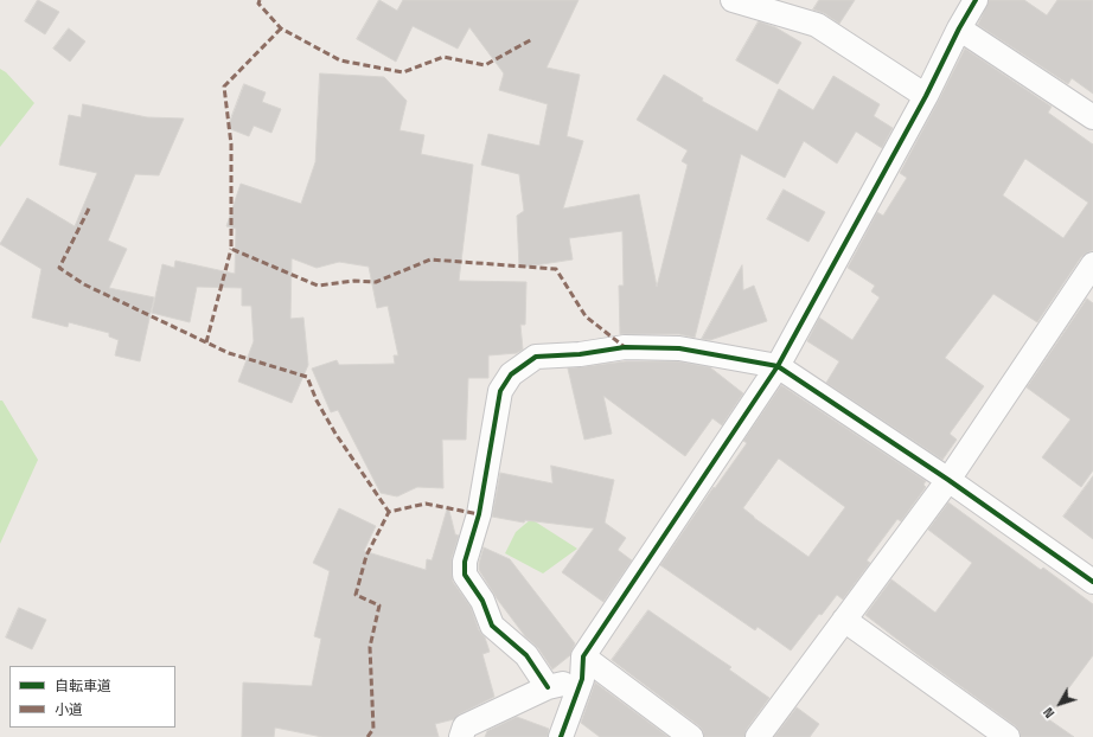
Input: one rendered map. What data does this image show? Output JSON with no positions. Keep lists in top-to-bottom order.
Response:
{
  "legend": ["自転車道", "小道"],
  "north": "bottom left"
}
